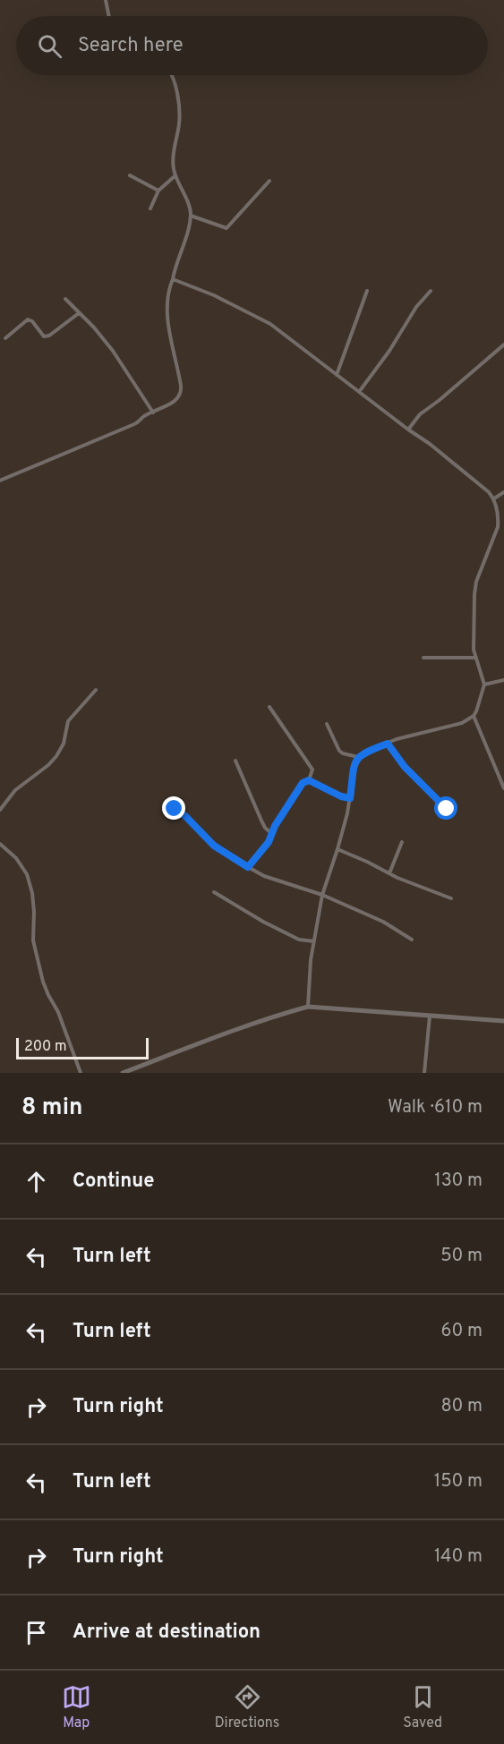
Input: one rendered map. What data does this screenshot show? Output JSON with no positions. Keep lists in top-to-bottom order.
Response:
{
  "scale_bar": "200 m",
  "page": {
    "search": "Search here",
    "scale": "200 m",
    "heading": ["8 min", "Walk · 610 m"],
    "list": [
      ["Continue", "130 m"],
      ["Turn left", "50 m"],
      ["Turn left", "60 m"],
      ["Turn right", "80 m"],
      ["Turn left", "150 m"],
      ["Turn right", "140 m"],
      "Arrive at destination"
    ],
    "nav": ["Map", "Directions", "Saved"]
  }
}
